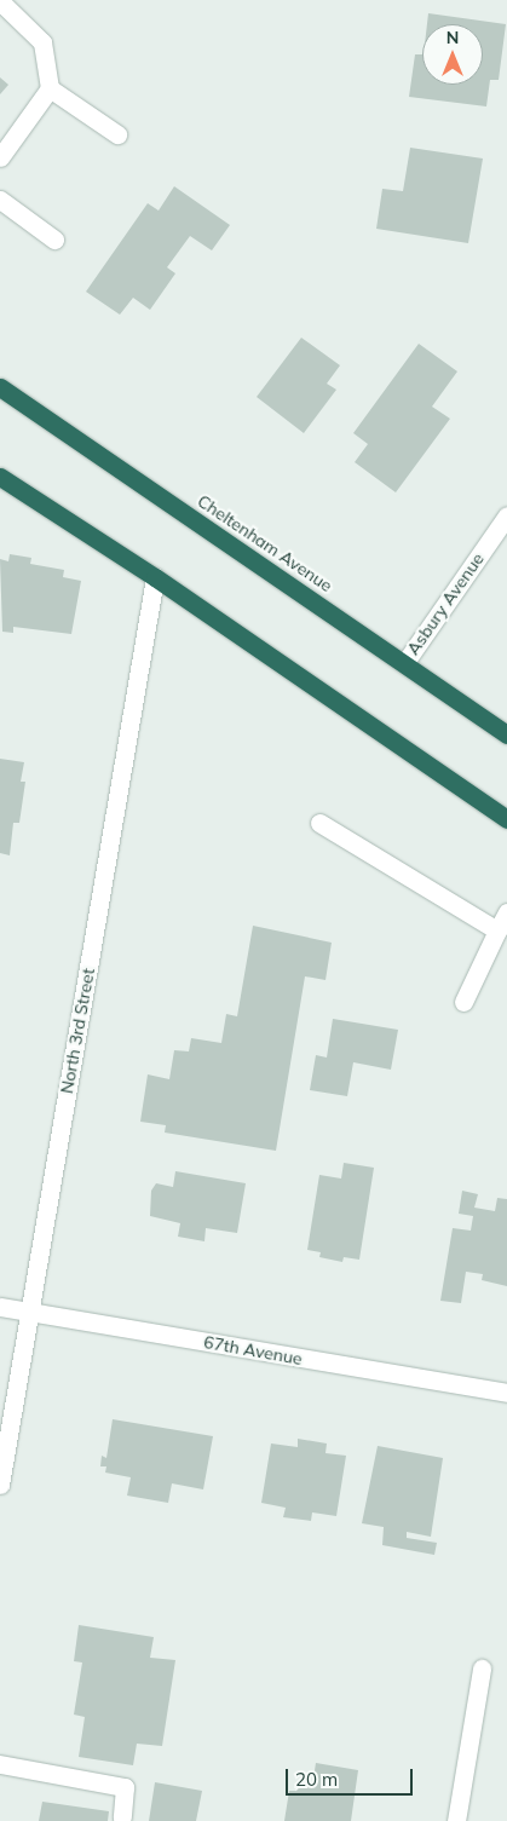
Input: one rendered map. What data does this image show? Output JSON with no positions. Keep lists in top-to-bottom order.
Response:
{
  "streets": {
    "highway": ["Cheltenham Avenue"],
    "street": ["Asbury Avenue", "North 3rd Street", "67th Avenue"]
  },
  "crossings": [
    ["Cheltenham Avenue", "Asbury Avenue"],
    ["North 3rd Street", "67th Avenue"]
  ],
  "scale_bar": "20 m",
  "north": "top"
}
